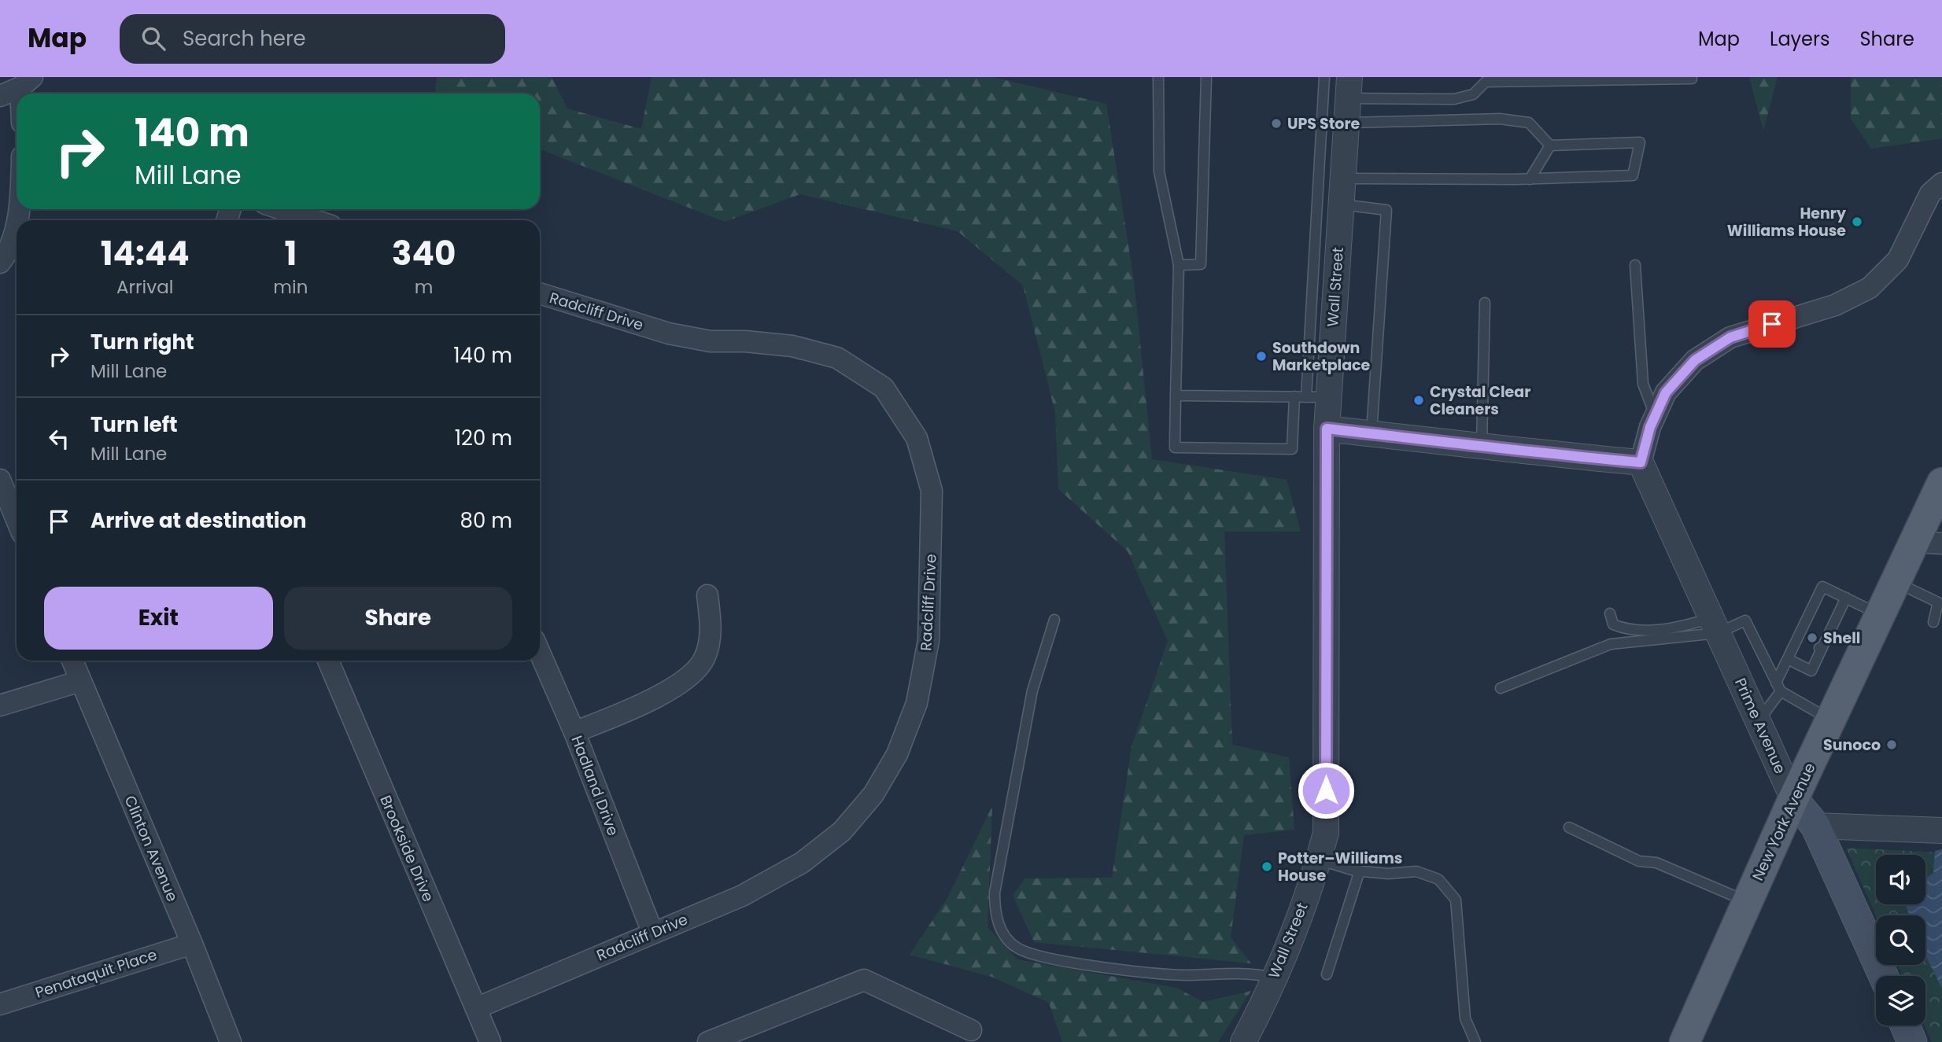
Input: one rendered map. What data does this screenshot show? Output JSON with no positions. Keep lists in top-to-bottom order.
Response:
{
  "streets": {
    "main road": ["Prime Avenue", "New York Avenue"],
    "street": [
      "Wall Street",
      "Radcliff Drive",
      "Hadland Drive",
      "Clinton Avenue",
      "Brookside Drive",
      "Penataquit Place"
    ]
  },
  "crossings": [
    ["Radcliff Drive", "Hadland Drive"],
    ["Radcliff Drive", "Brookside Drive"],
    ["Prime Avenue", "New York Avenue"],
    ["Clinton Avenue", "Penataquit Place"]
  ],
  "places": [
    "UPS Store",
    "Henry Williams House",
    "Southdown Marketplace",
    "Crystal Clear Cleaners",
    "Shell",
    "Sunoco",
    "Potter–Williams House"
  ],
  "page": {
    "header": "Map",
    "search": "Search here",
    "nav": ["Map", "Layers", "Share"],
    "turn": ["140 m", "Mill Lane"],
    "eta": [
      "14:44",
      "Arrival",
      "1",
      "min",
      "340",
      "m"
    ],
    "list": [
      {
        "name": "Turn right",
        "note": "Mill Lane",
        "value": "140 m"
      },
      {
        "name": "Turn left",
        "note": "Mill Lane",
        "value": "120 m"
      },
      {
        "name": "Arrive at destination",
        "value": "80 m"
      }
    ],
    "buttons": ["Exit", "Share"]
  }
}
